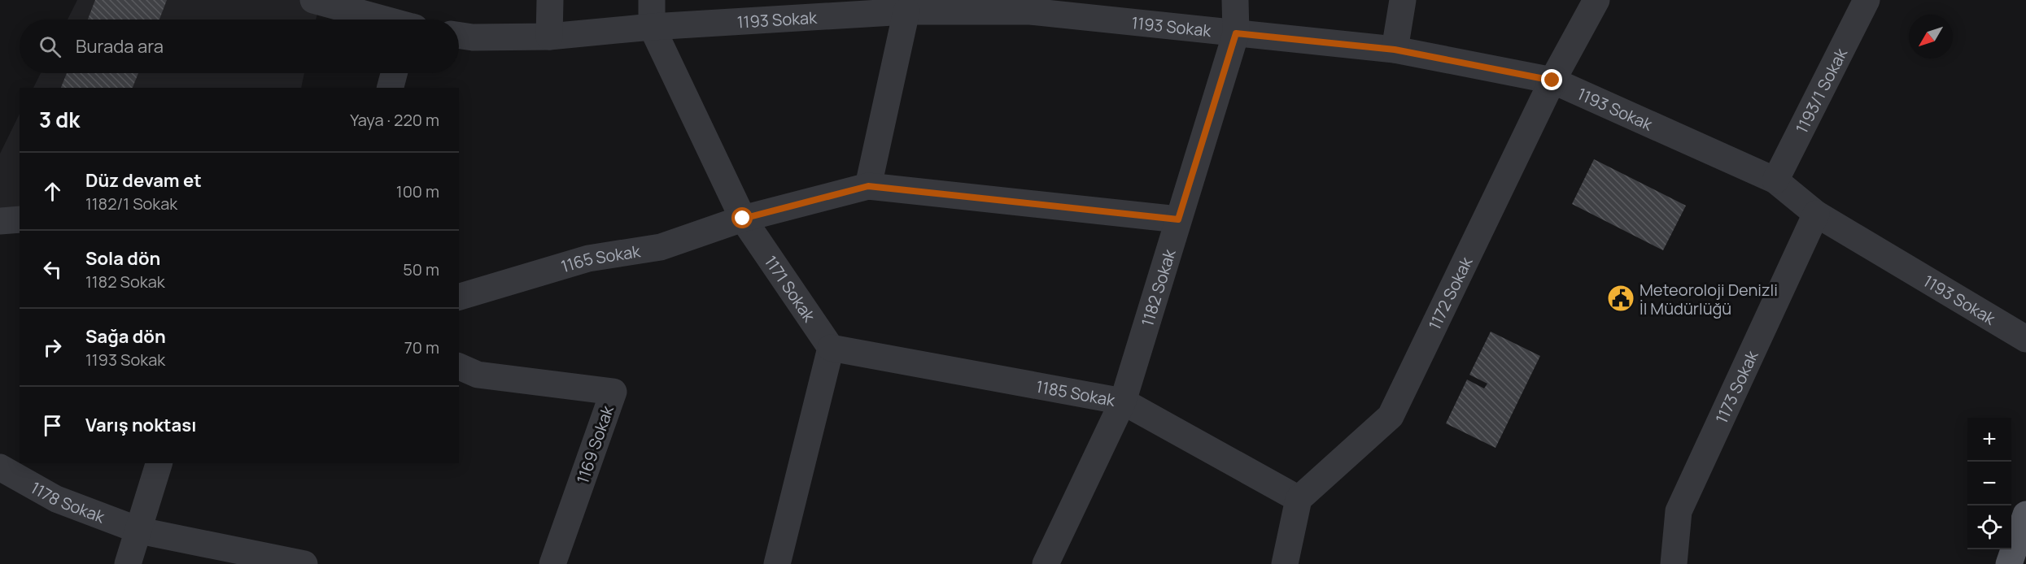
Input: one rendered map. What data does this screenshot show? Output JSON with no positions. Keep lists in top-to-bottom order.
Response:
{
  "streets": {
    "street": [
      "1193 Sokak",
      "1193/1 Sokak",
      "1165 Sokak",
      "1171 Sokak",
      "1182 Sokak",
      "1172 Sokak",
      "1173 Sokak",
      "1185 Sokak",
      "1169 Sokak",
      "1178 Sokak"
    ]
  },
  "crossings": [
    ["1193 Sokak", "1193/1 Sokak"],
    ["1193 Sokak", "1171 Sokak"],
    ["1193 Sokak", "1182 Sokak"],
    ["1193 Sokak", "1172 Sokak"],
    ["1193 Sokak", "1173 Sokak"],
    ["1165 Sokak", "1171 Sokak"],
    ["1171 Sokak", "1185 Sokak"],
    ["1182 Sokak", "1185 Sokak"],
    ["1172 Sokak", "1185 Sokak"]
  ],
  "places": {
    "public building": ["Meteoroloji Denizli İl Müdürlüğü"]
  },
  "north": "bottom left",
  "page": {
    "search": "Burada ara",
    "heading": ["3 dk", "Yaya · 220 m"],
    "list": [
      ["Düz devam et", "1182/1 Sokak", "100 m"],
      ["Sola dön", "1182 Sokak", "50 m"],
      ["Sağa dön", "1193 Sokak", "70 m"],
      "Varış noktası"
    ],
    "map_buttons": ["+", "−"]
  }
}
